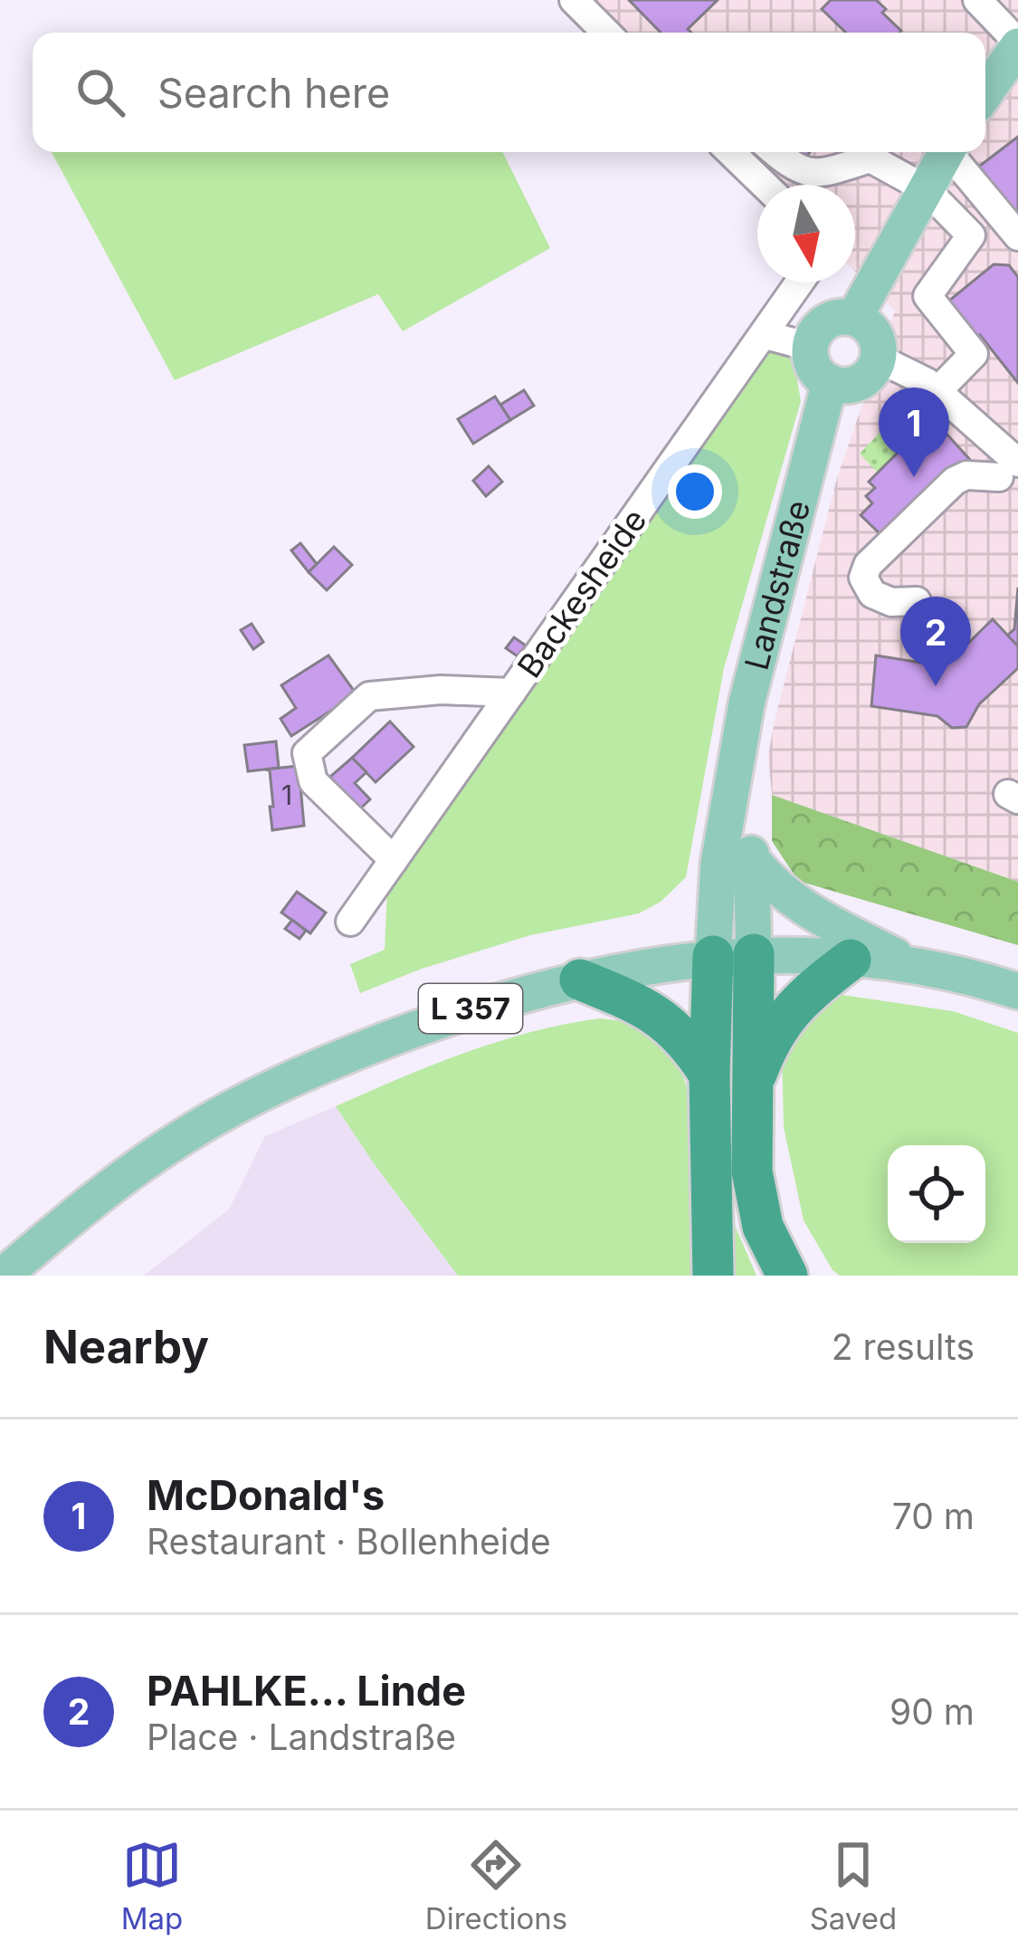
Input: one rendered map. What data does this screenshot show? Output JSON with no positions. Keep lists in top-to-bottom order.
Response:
{
  "streets": {
    "main road": ["Landstraße", "L 357"],
    "street": ["Backesheide"]
  },
  "crossings": [
    ["Landstraße", "L 357"]
  ],
  "house_numbers": ["1"],
  "north": "bottom",
  "page": {
    "search": "Search here",
    "pins": ["1", "2"],
    "heading": ["Nearby", "2 results"],
    "list": [
      {
        "mark": "1",
        "name": "McDonald's",
        "note": "Restaurant · Bollenheide",
        "value": "70 m"
      },
      {
        "mark": "2",
        "name": "PAHLKE... Linde",
        "note": "Place · Landstraße",
        "value": "90 m"
      }
    ],
    "nav": ["Map", "Directions", "Saved"]
  }
}
